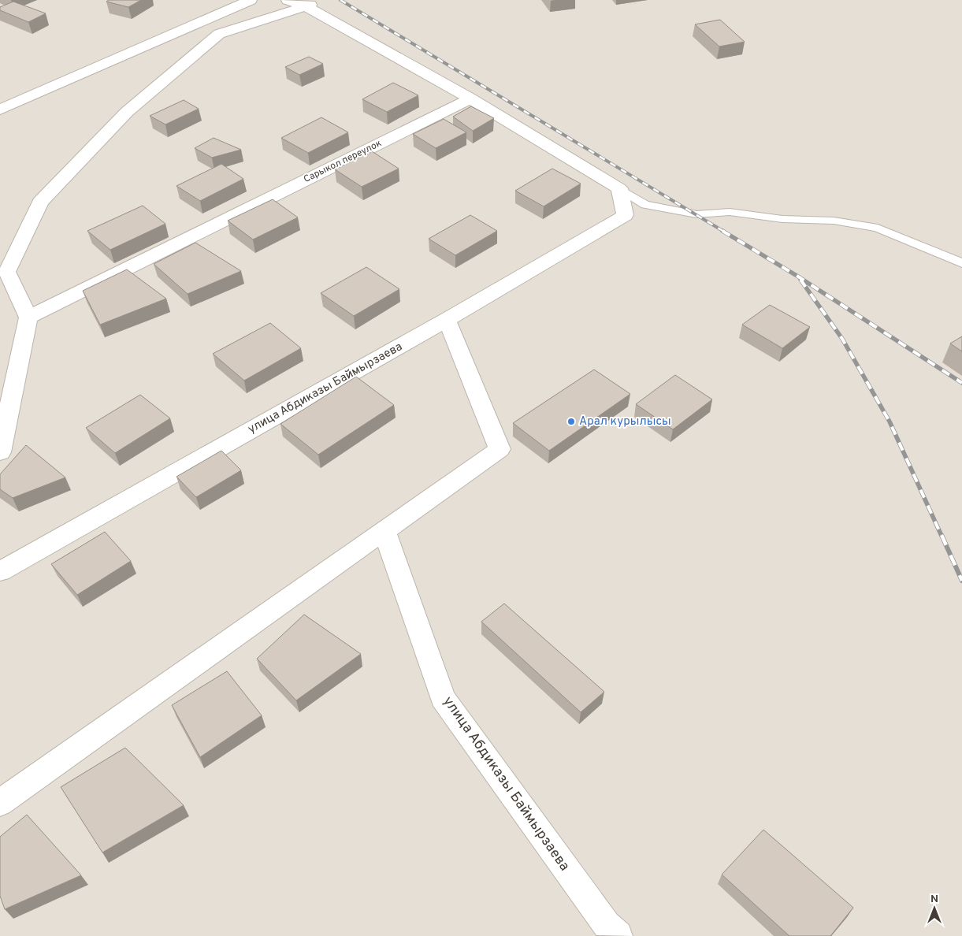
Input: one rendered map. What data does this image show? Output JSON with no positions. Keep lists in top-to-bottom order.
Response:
{
  "streets": {
    "street": ["Сарыкол переулок", "улица Абдиказы Баймырзаева"]
  },
  "places": ["Арал курылысы"],
  "north": "top"
}
